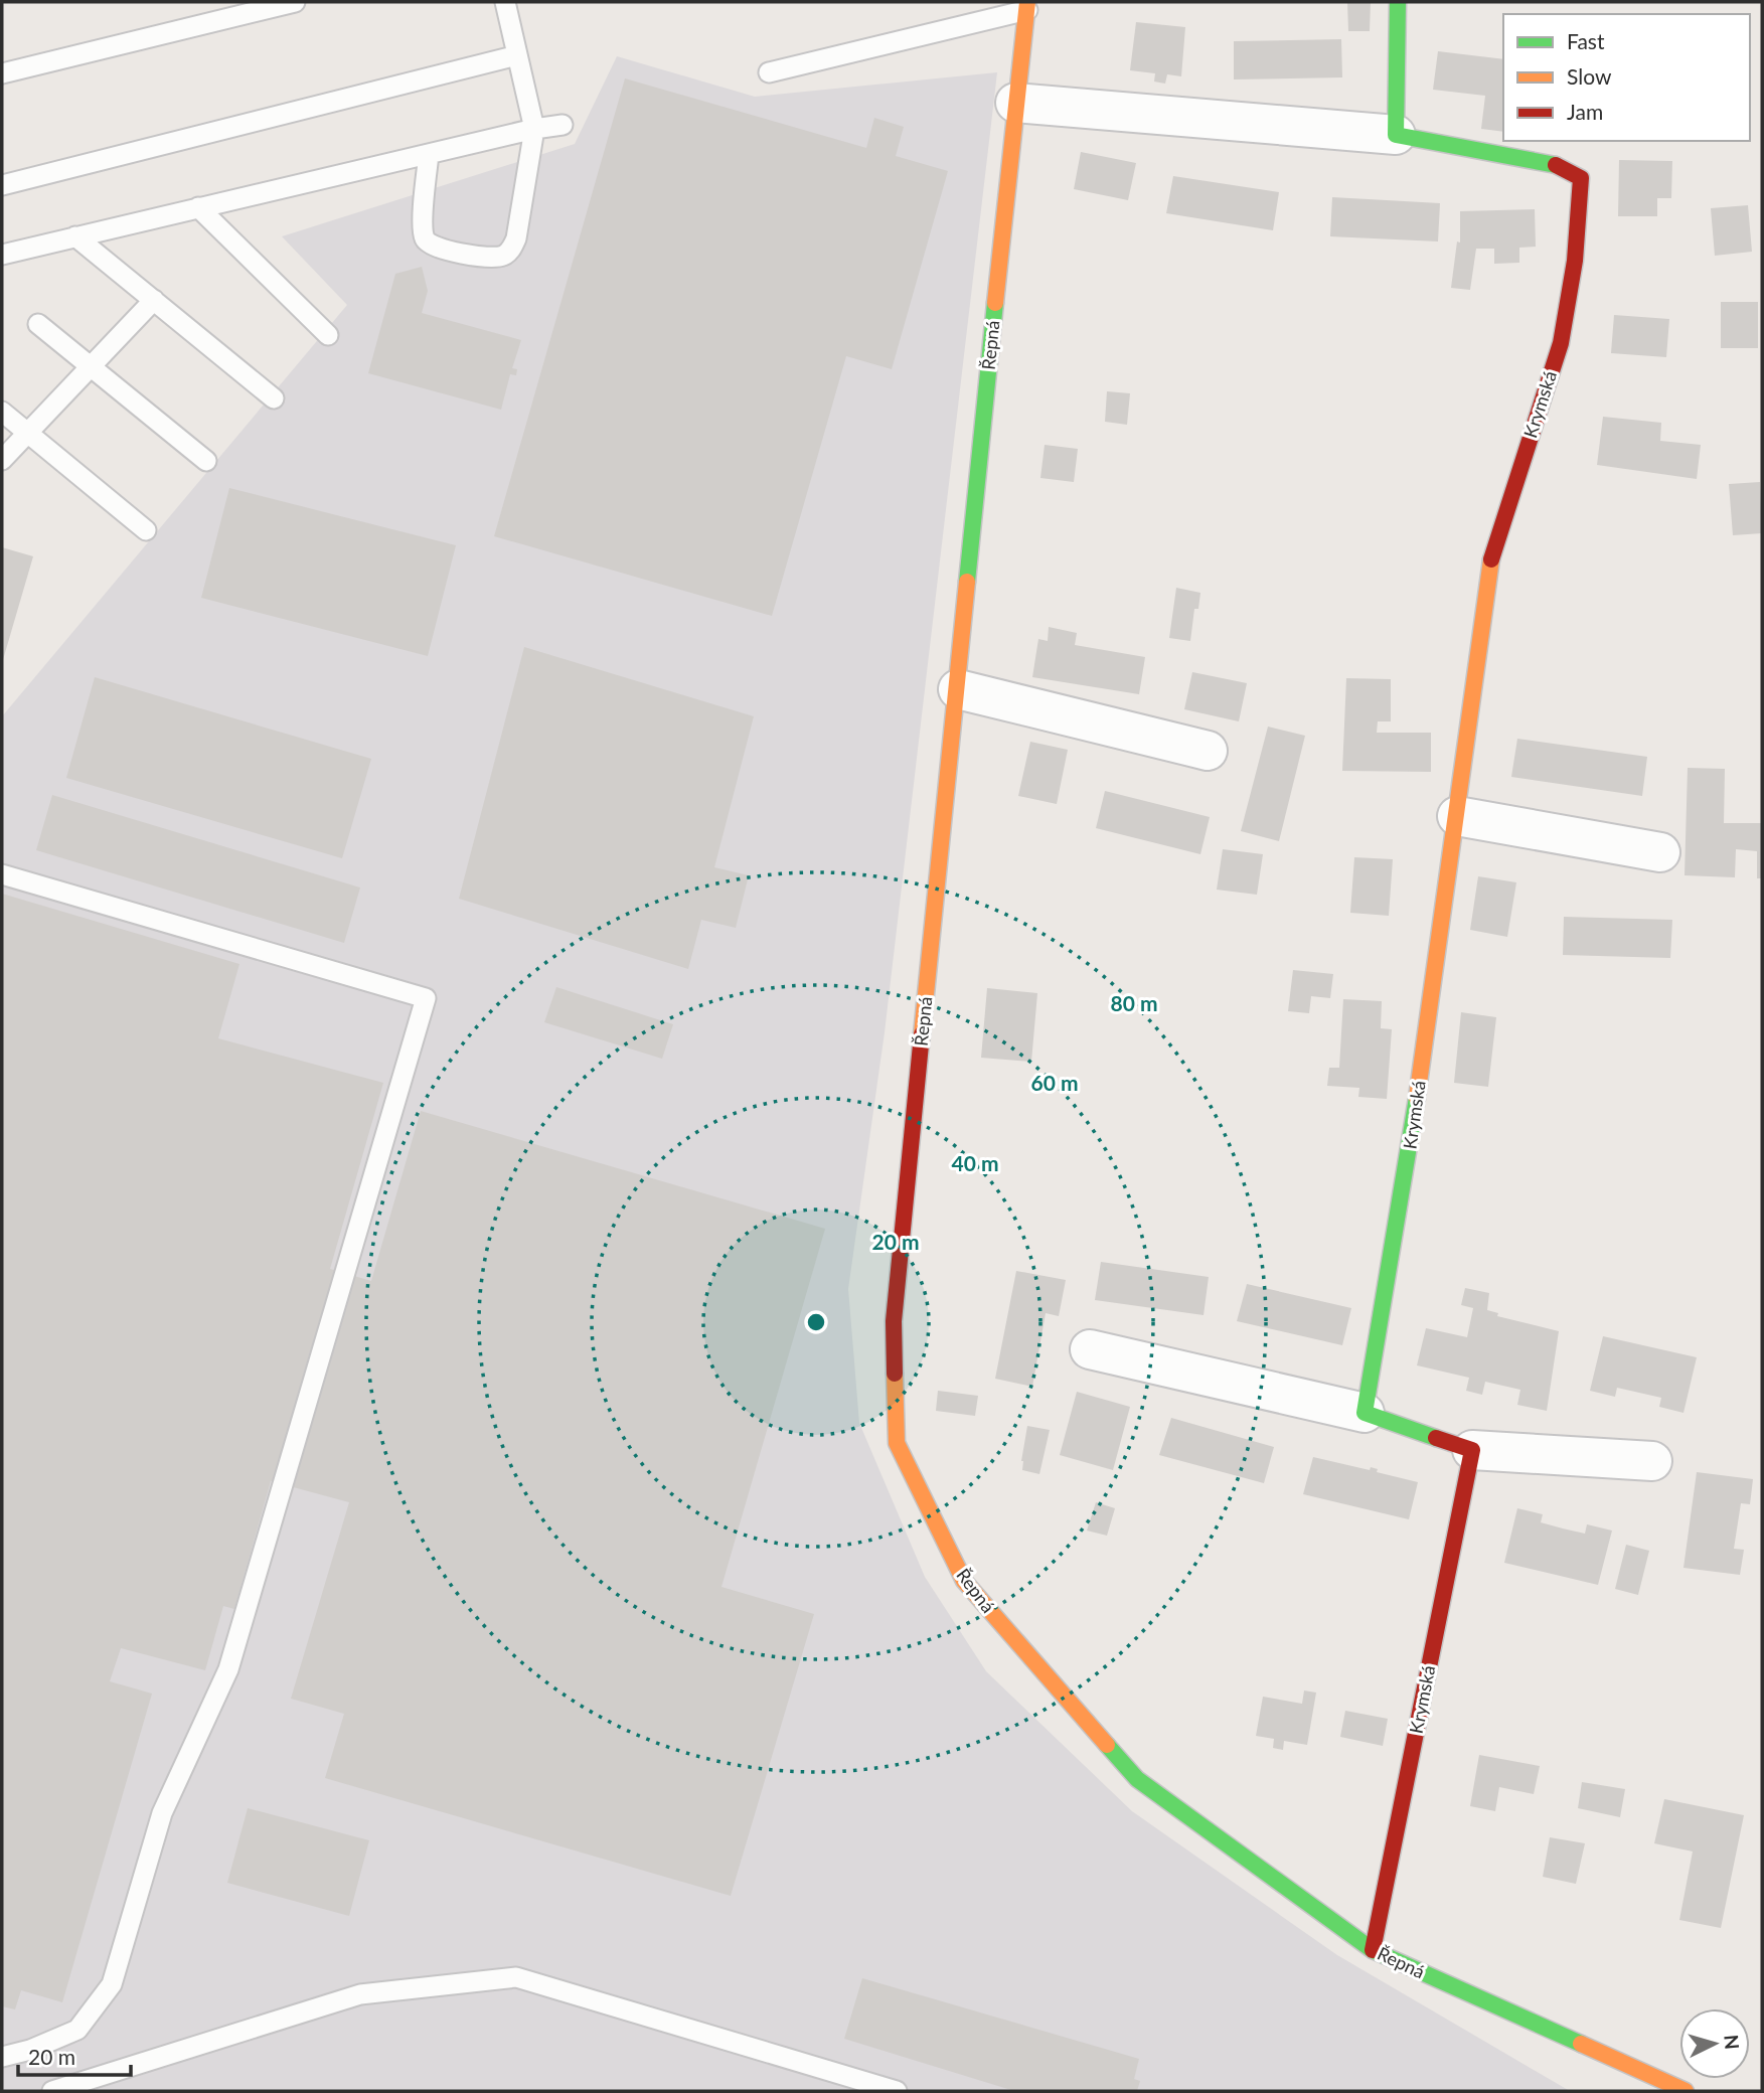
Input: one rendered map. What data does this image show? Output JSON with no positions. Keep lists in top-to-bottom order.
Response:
{
  "streets": {
    "street": ["Řepná", "Krymská"]
  },
  "crossings": [
    ["Řepná", "Krymská"]
  ],
  "legend": ["Fast", "Slow", "Jam"],
  "scale_bar": "20 m",
  "north": "right",
  "rings": [
    "80 m",
    "60 m",
    "40 m",
    "20 m"
  ]
}
